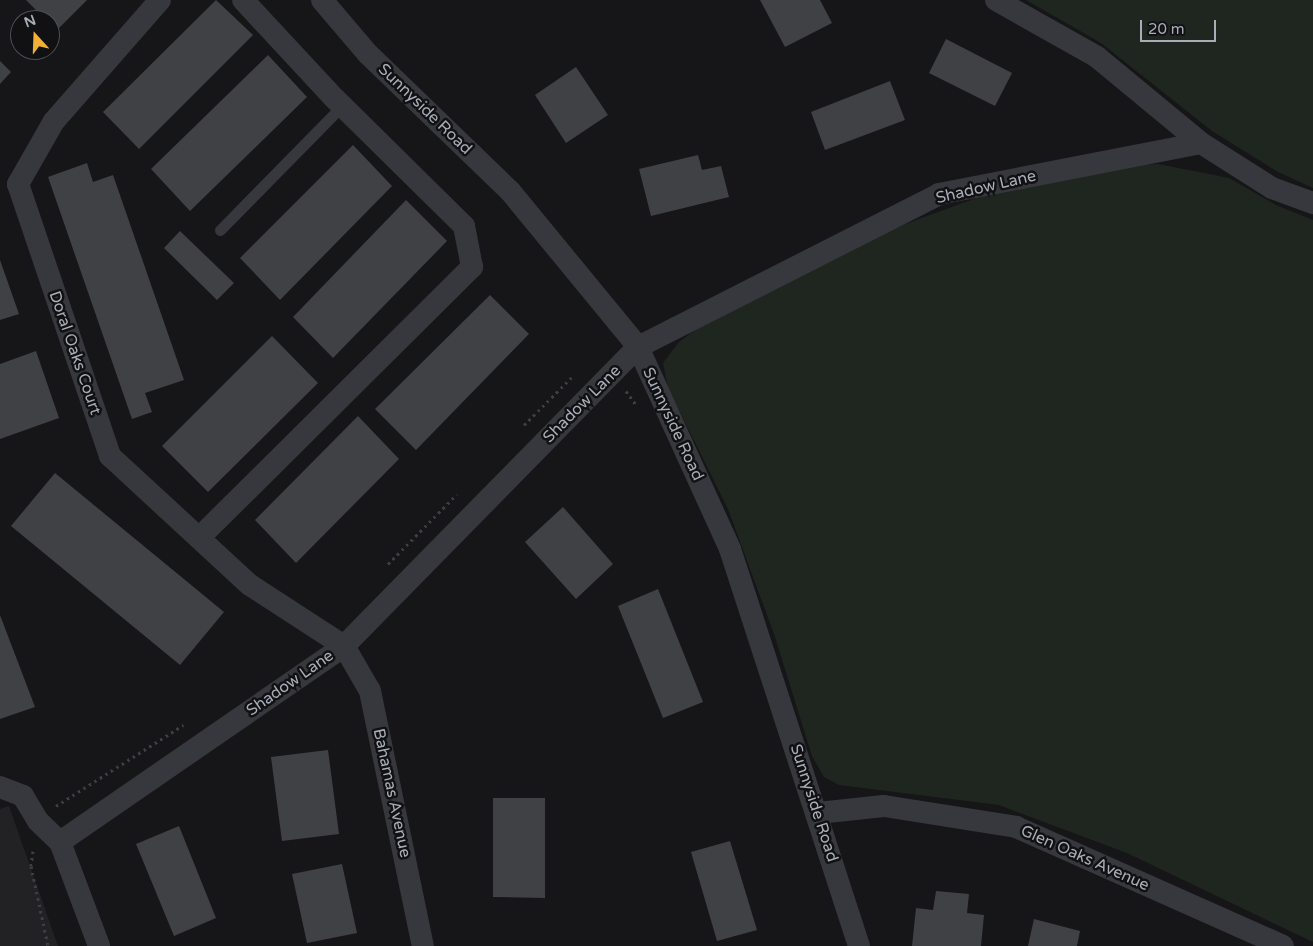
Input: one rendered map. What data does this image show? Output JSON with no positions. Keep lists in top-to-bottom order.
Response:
{
  "streets": {
    "street": [
      "Sunnyside Road",
      "Shadow Lane",
      "Doral Oaks Court",
      "Bahamas Avenue",
      "Glen Oaks Avenue"
    ]
  },
  "crossings": [
    ["Sunnyside Road", "Shadow Lane"],
    ["Sunnyside Road", "Glen Oaks Avenue"],
    ["Shadow Lane", "Doral Oaks Court"],
    ["Shadow Lane", "Bahamas Avenue"],
    ["Doral Oaks Court", "Bahamas Avenue"]
  ],
  "scale_bar": "20 m",
  "north": "top"
}
